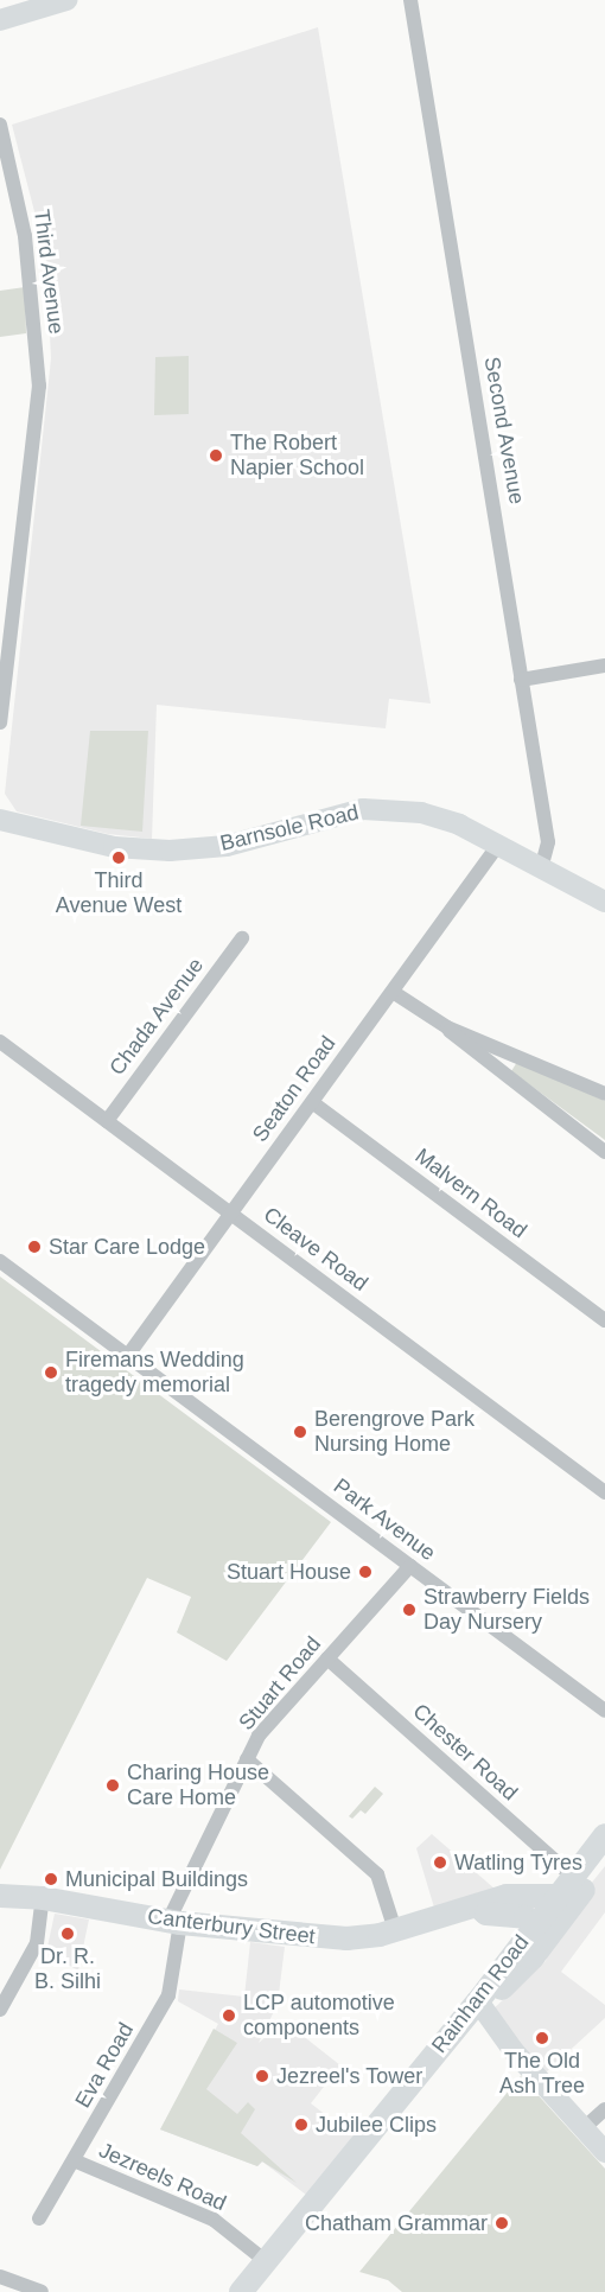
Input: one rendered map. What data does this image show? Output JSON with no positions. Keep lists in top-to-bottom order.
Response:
{
  "streets": {
    "main road": ["Canterbury Street", "Rainham Road"],
    "street": [
      "Third Avenue",
      "Second Avenue",
      "Barnsole Road",
      "Chada Avenue",
      "Seaton Road",
      "Malvern Road",
      "Cleave Road",
      "Park Avenue",
      "Stuart Road",
      "Chester Road",
      "Eva Road",
      "Jezreels Road"
    ]
  },
  "crossings": [
    ["Second Avenue", "Barnsole Road"],
    ["Barnsole Road", "Seaton Road"],
    ["Chada Avenue", "Cleave Road"],
    ["Seaton Road", "Malvern Road"],
    ["Seaton Road", "Cleave Road"],
    ["Seaton Road", "Park Avenue"],
    ["Park Avenue", "Stuart Road"],
    ["Stuart Road", "Chester Road"],
    ["Stuart Road", "Canterbury Street"],
    ["Stuart Road", "Eva Road"],
    ["Chester Road", "Rainham Road"],
    ["Canterbury Street", "Rainham Road"],
    ["Canterbury Street", "Eva Road"],
    ["Rainham Road", "Jezreels Road"],
    ["Eva Road", "Jezreels Road"]
  ],
  "places": [
    "The Robert Napier School",
    "Third Avenue West",
    "Star Care Lodge",
    "Firemans Wedding tragedy memorial",
    "Berengrove Park Nursing Home",
    "Stuart House",
    "Strawberry Fields Day Nursery",
    "Charing House Care Home",
    "Watling Tyres",
    "Municipal Buildings",
    "Dr. R. B. Silhi",
    "LCP automotive components",
    "The Old Ash Tree",
    "Jezreel's Tower",
    "Jubilee Clips",
    "Chatham Grammar"
  ]
}
